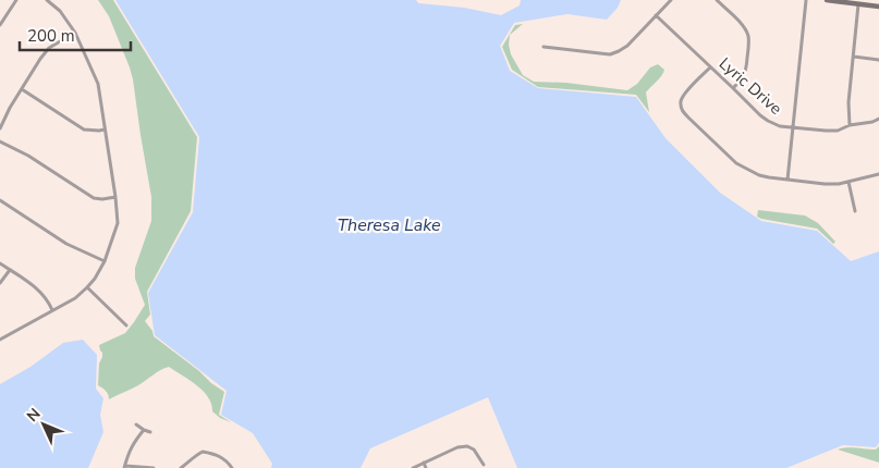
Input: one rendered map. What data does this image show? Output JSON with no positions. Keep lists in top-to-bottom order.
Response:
{
  "streets": {
    "street": ["Lyric Drive"]
  },
  "water": ["Theresa Lake"],
  "scale_bar": "200 m",
  "north": "top left"
}
